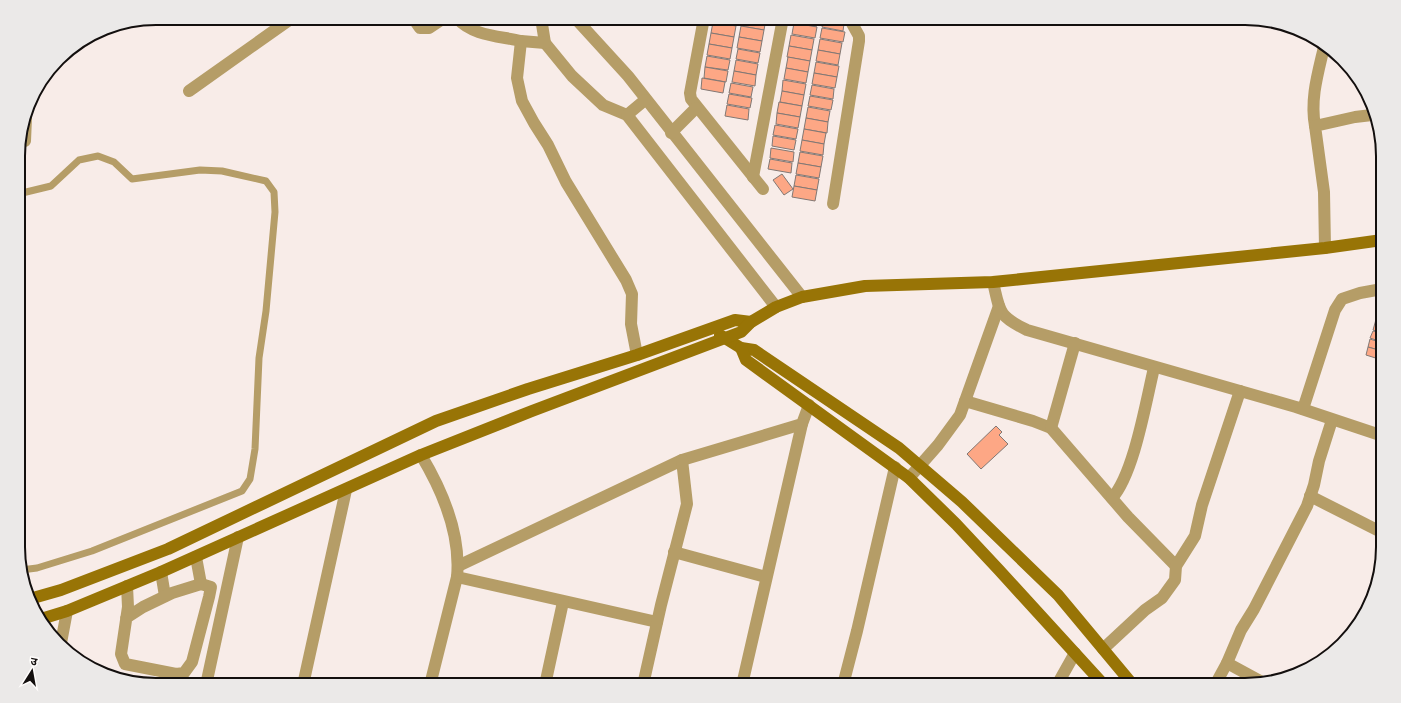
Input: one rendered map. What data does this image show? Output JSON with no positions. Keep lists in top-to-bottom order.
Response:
{
  "north": "top"
}
